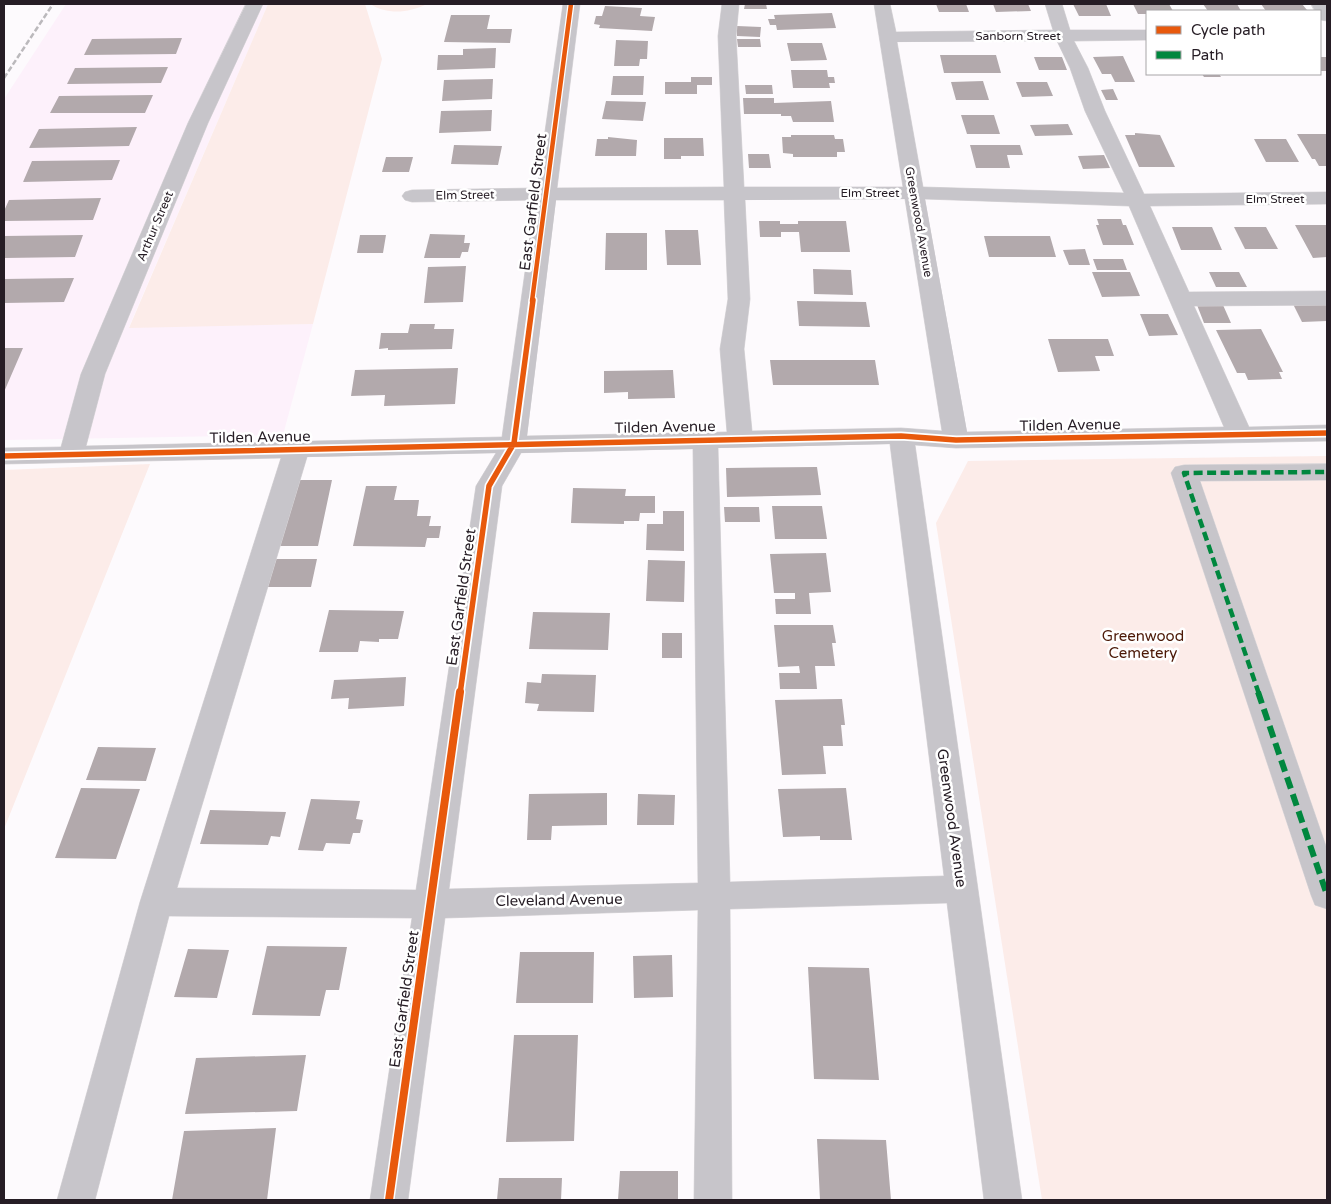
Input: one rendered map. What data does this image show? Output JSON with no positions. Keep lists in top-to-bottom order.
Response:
{
  "streets": {
    "street": [
      "Sanborn Street",
      "Elm Street",
      "East Garfield Street",
      "Greenwood Avenue",
      "Arthur Street",
      "Tilden Avenue",
      "Cleveland Avenue"
    ]
  },
  "crossings": [
    ["Sanborn Street", "Greenwood Avenue"],
    ["Elm Street", "East Garfield Street"],
    ["Elm Street", "Greenwood Avenue"],
    ["East Garfield Street", "Tilden Avenue"],
    ["East Garfield Street", "Cleveland Avenue"],
    ["Greenwood Avenue", "Tilden Avenue"],
    ["Greenwood Avenue", "Cleveland Avenue"],
    ["Arthur Street", "Tilden Avenue"]
  ],
  "parks": ["Greenwood Cemetery"],
  "legend": ["Cycle path", "Path"]
}
